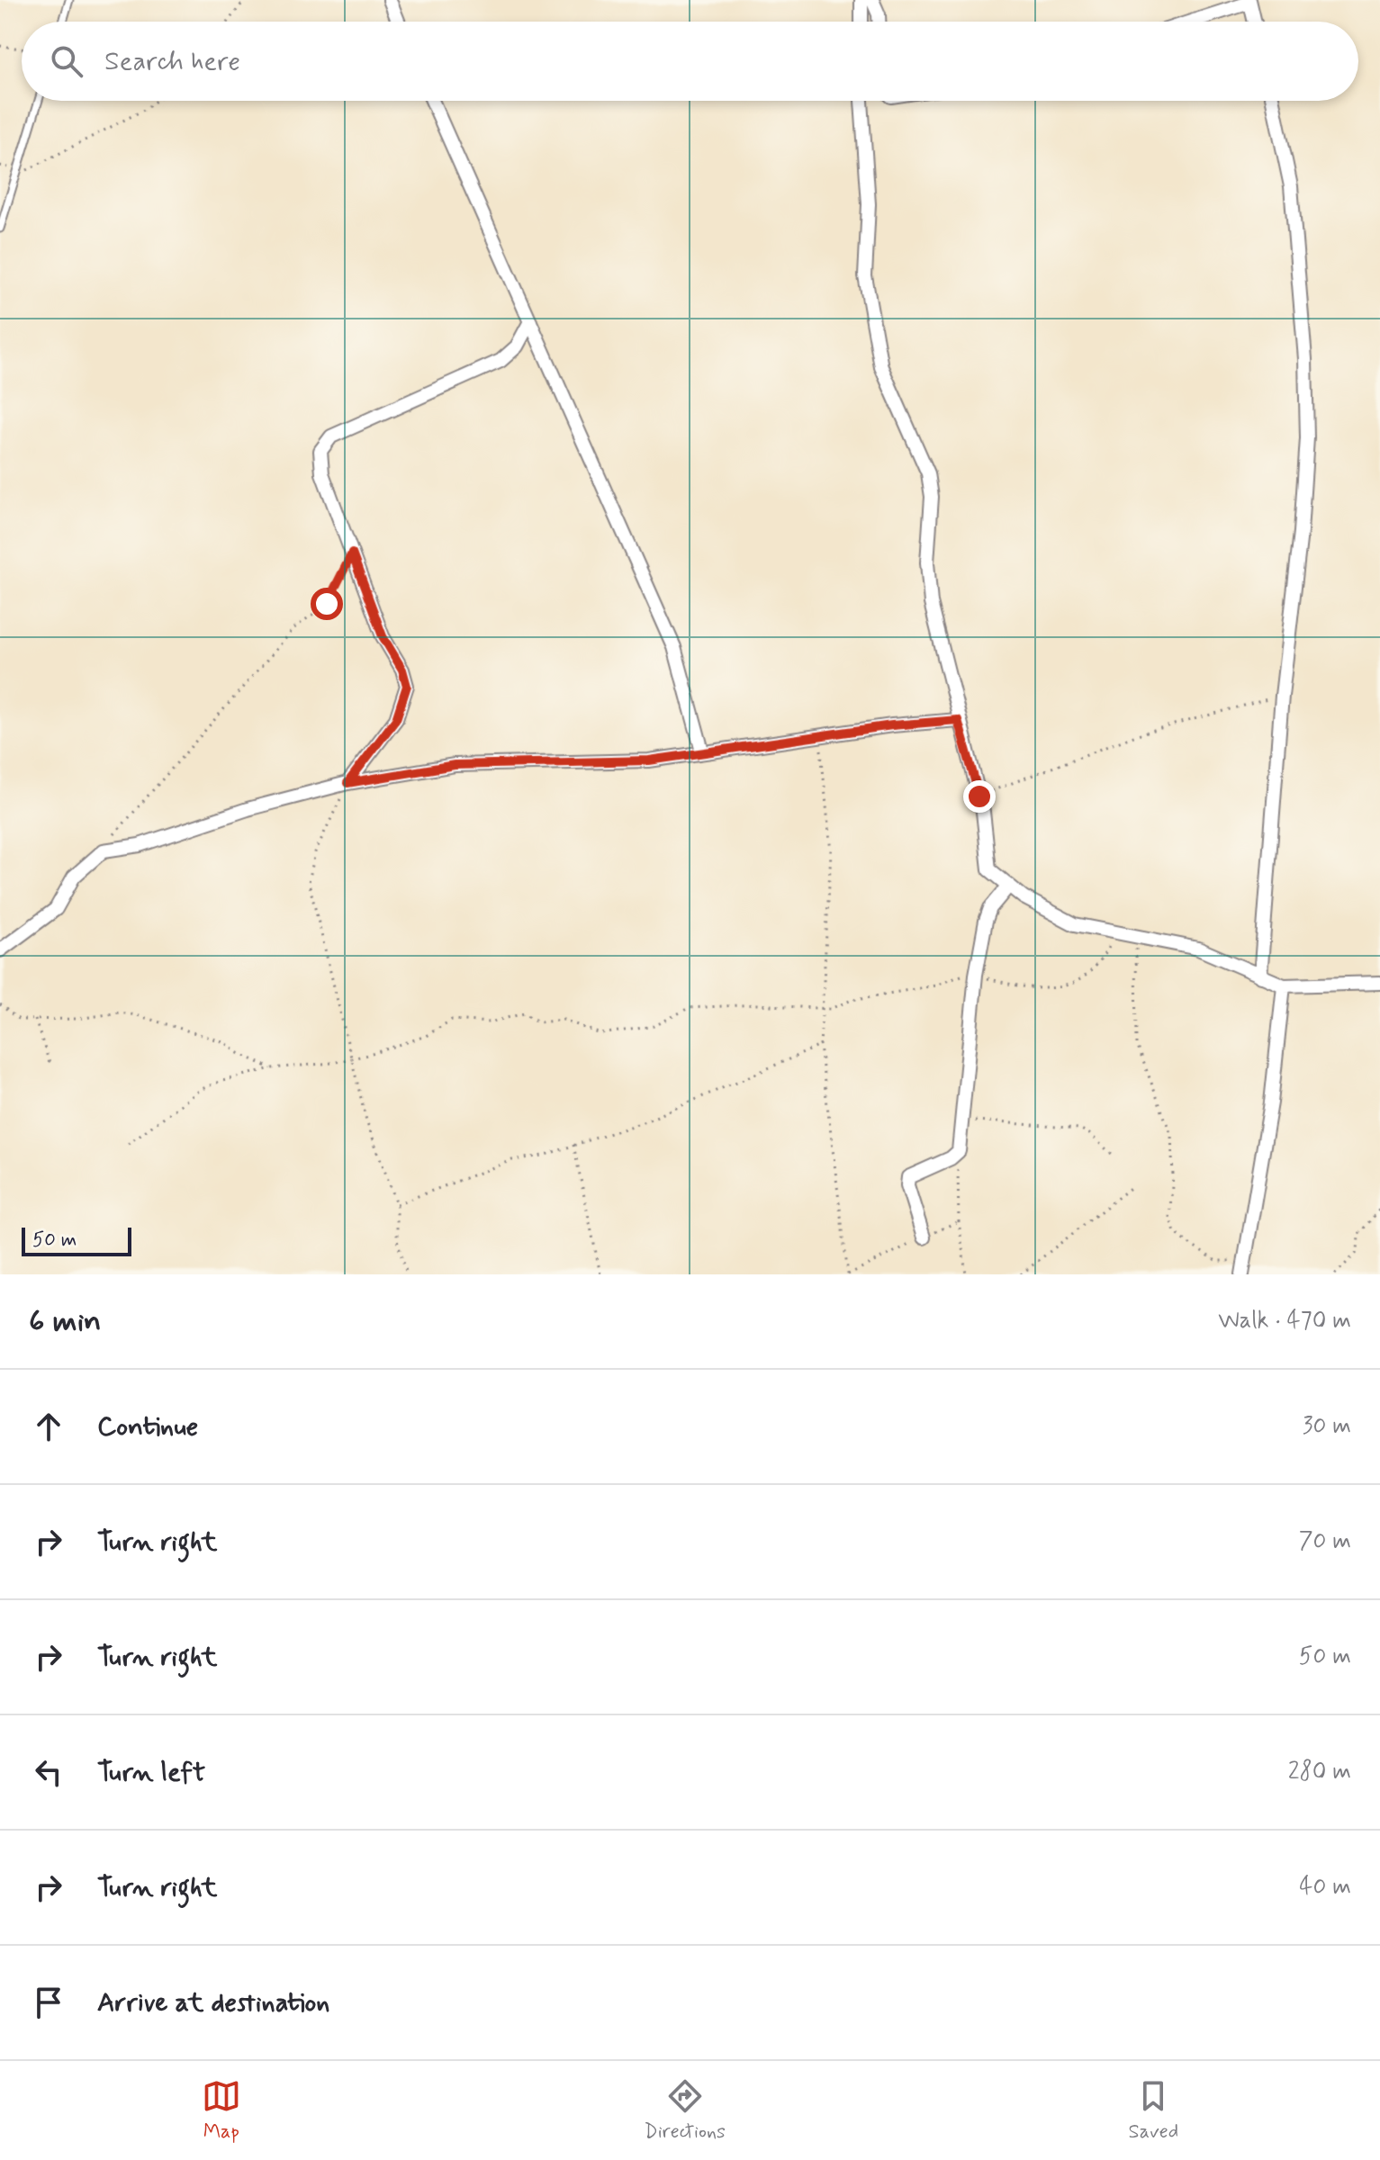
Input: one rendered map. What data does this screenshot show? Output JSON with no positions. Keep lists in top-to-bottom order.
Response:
{
  "scale_bar": "50 m",
  "page": {
    "search": "Search here",
    "scale": "50 m",
    "heading": ["6 min", "Walk · 470 m"],
    "list": [
      ["Continue", "30 m"],
      ["Turn right", "70 m"],
      ["Turn right", "50 m"],
      ["Turn left", "280 m"],
      ["Turn right", "40 m"],
      "Arrive at destination"
    ],
    "nav": ["Map", "Directions", "Saved"]
  }
}
